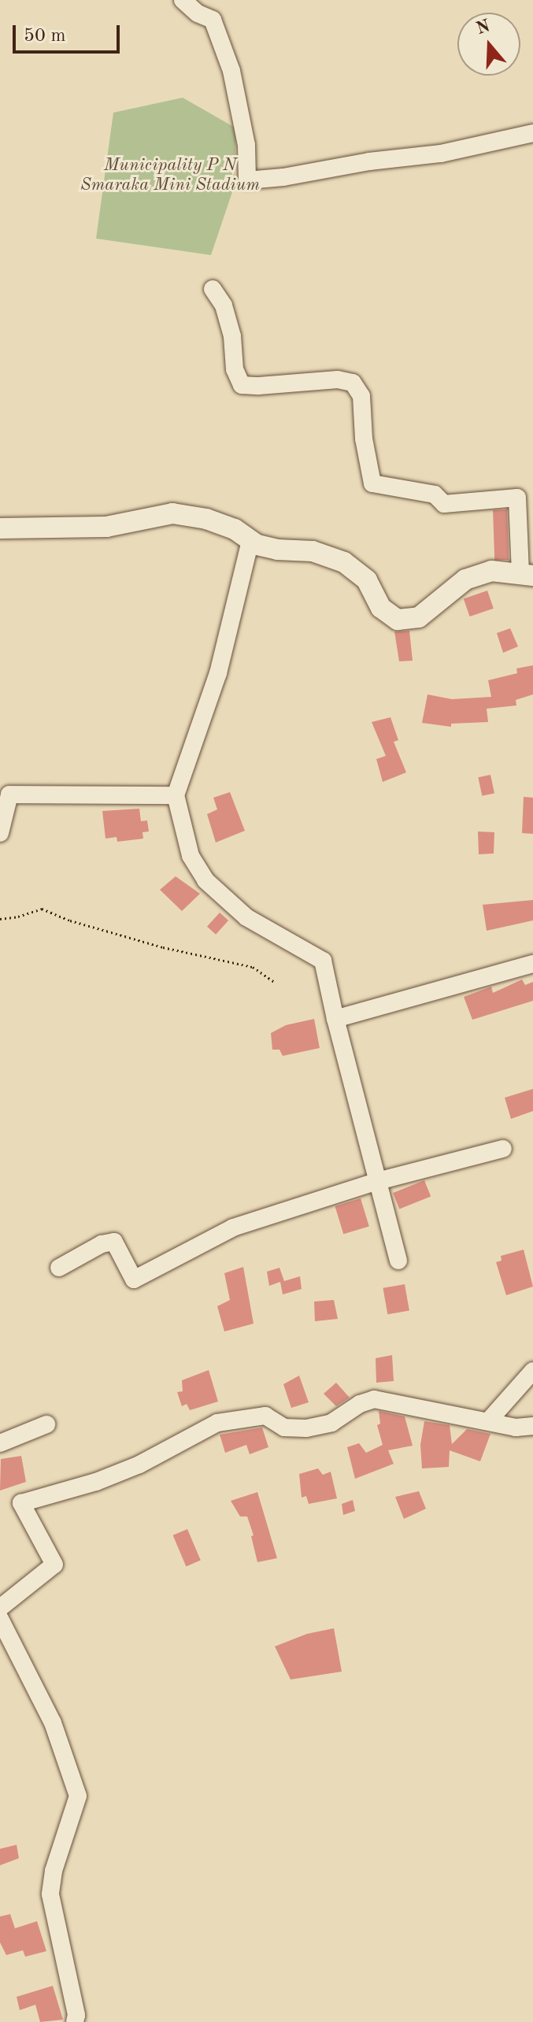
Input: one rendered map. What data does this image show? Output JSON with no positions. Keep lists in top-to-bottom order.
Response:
{
  "parks": ["Municipality P N Smaraka Mini Stadium"],
  "scale_bar": "50 m",
  "north": "top"
}
